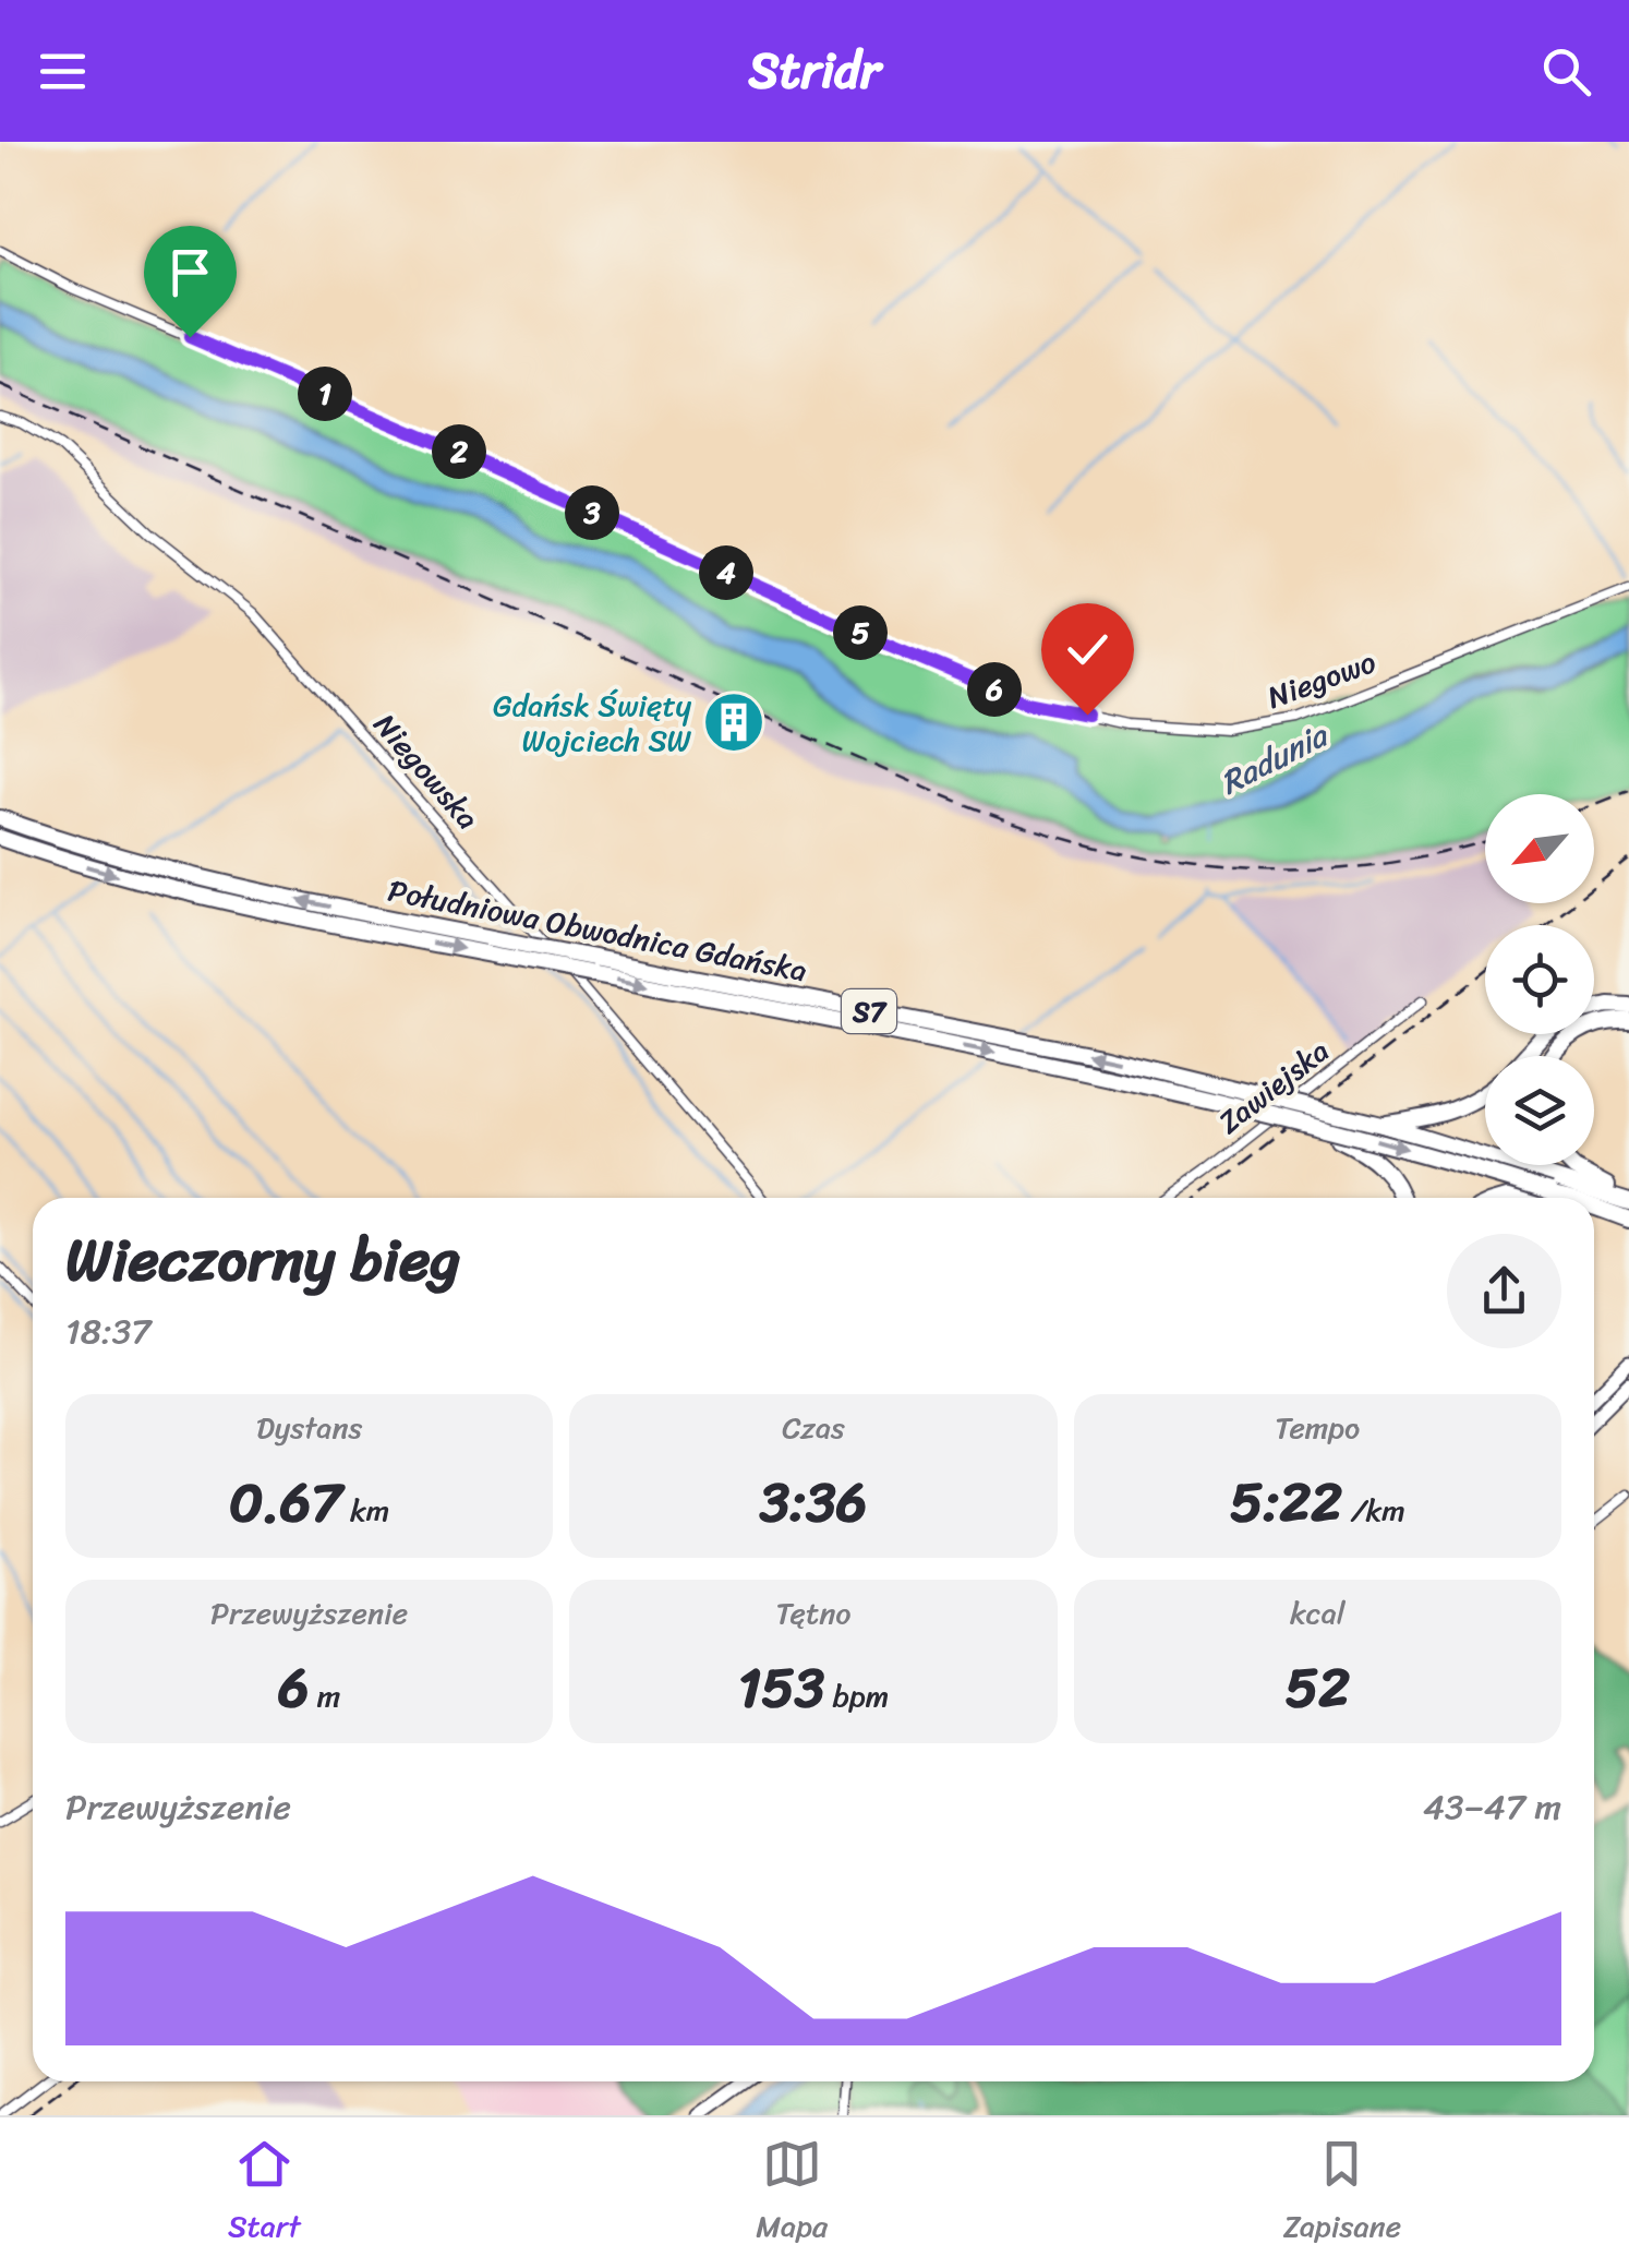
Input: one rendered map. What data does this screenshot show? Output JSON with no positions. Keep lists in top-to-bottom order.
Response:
{
  "streets": {
    "highway": ["Południowa Obwodnica Gdańska", "S7"],
    "street": ["Niegowo", "Niegowska", "Zawiejska"]
  },
  "crossings": [
    ["Południowa Obwodnica Gdańska", "S7"]
  ],
  "water": ["Radunia"],
  "places": {
    "building": ["Gdańsk Święty Wojciech SW"]
  },
  "north": "bottom left",
  "page": {
    "header": "Stridr",
    "pins": [
      "1",
      "2",
      "3",
      "4",
      "5",
      "6"
    ],
    "heading": ["Wieczorny bieg", "18:37"],
    "stats": [
      ["Dystans", "0.67 km"],
      ["Czas", "3:36"],
      ["Tempo", "5:22 /km"],
      ["Przewyższenie", "6 m"],
      ["Tętno", "153 bpm"],
      ["kcal", "52"]
    ],
    "chart": ["Przewyższenie", "43–47 m"],
    "tabs": ["Start", "Mapa", "Zapisane"]
  }
}
